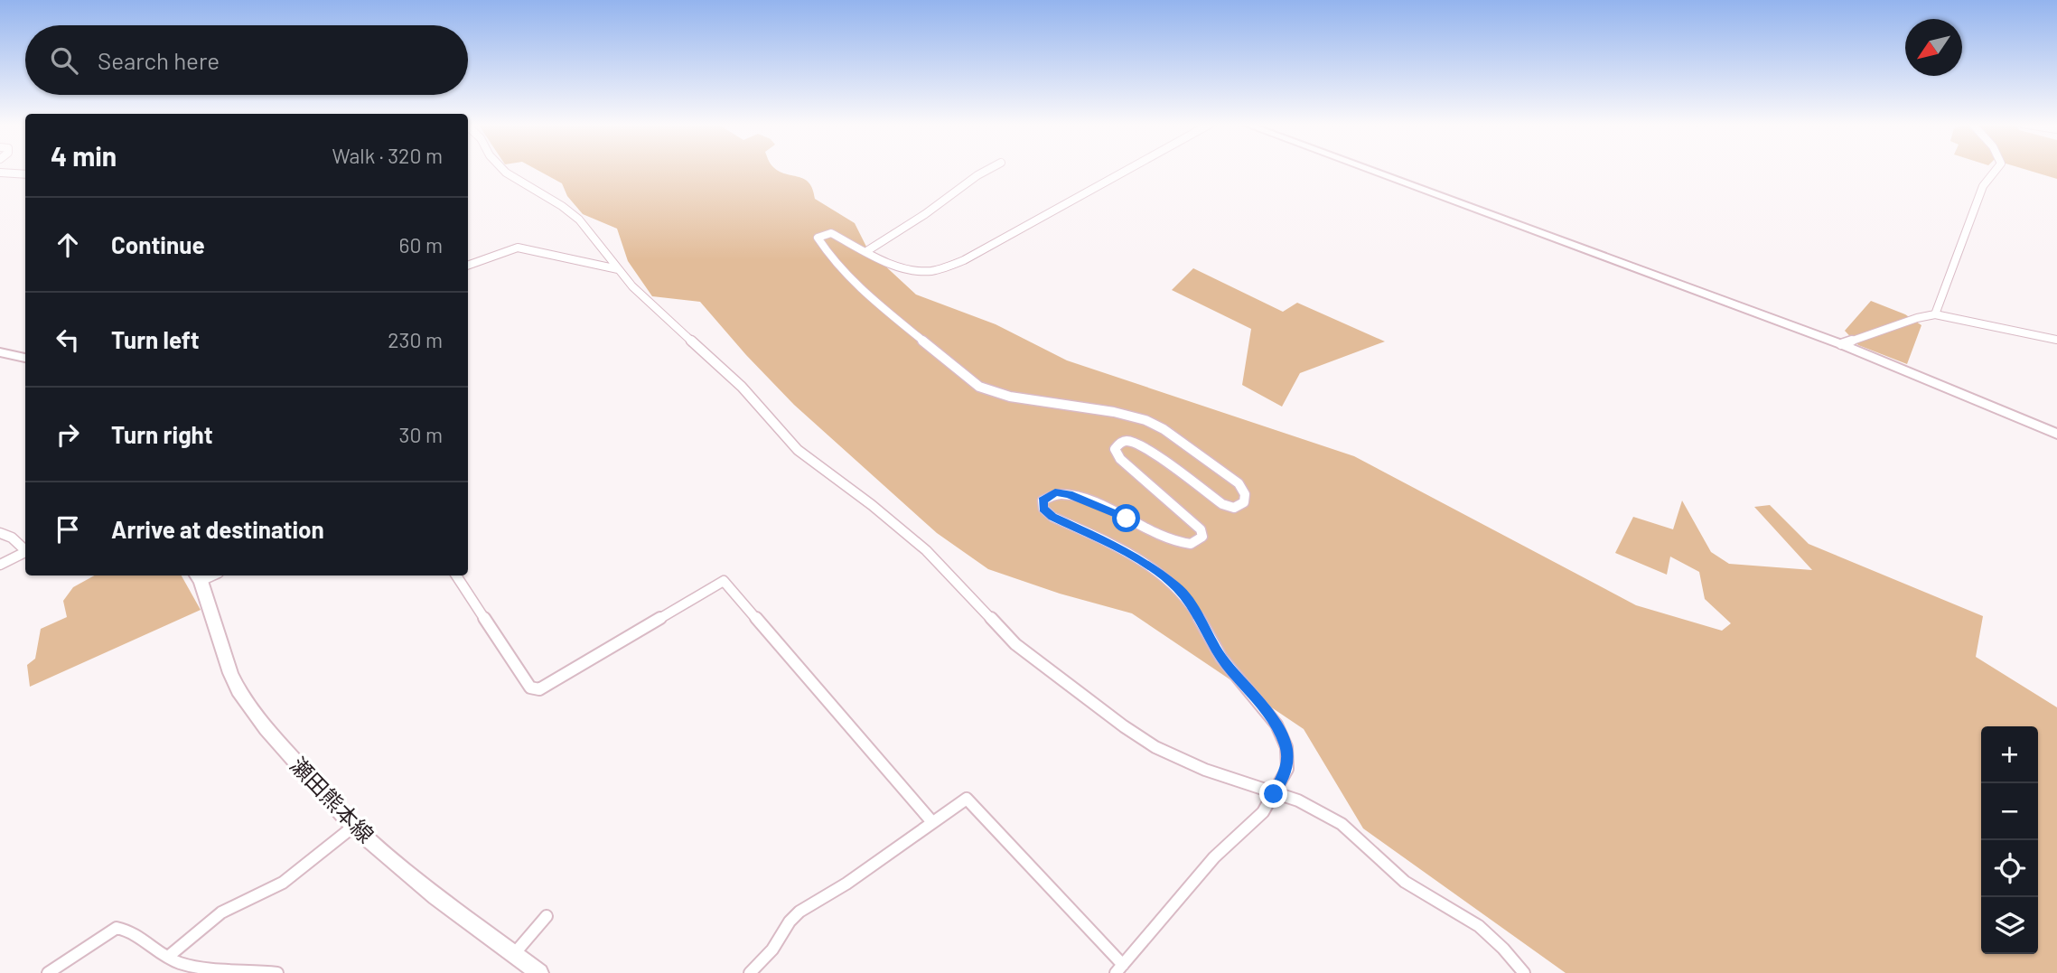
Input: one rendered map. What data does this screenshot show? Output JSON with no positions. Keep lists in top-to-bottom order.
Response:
{
  "streets": {
    "street": ["瀬田熊本線"]
  },
  "north": "bottom left",
  "page": {
    "search": "Search here",
    "heading": ["4 min", "Walk · 320 m"],
    "list": [
      ["Continue", "60 m"],
      ["Turn left", "230 m"],
      ["Turn right", "30 m"],
      "Arrive at destination"
    ],
    "map_buttons": ["+", "−"]
  }
}
